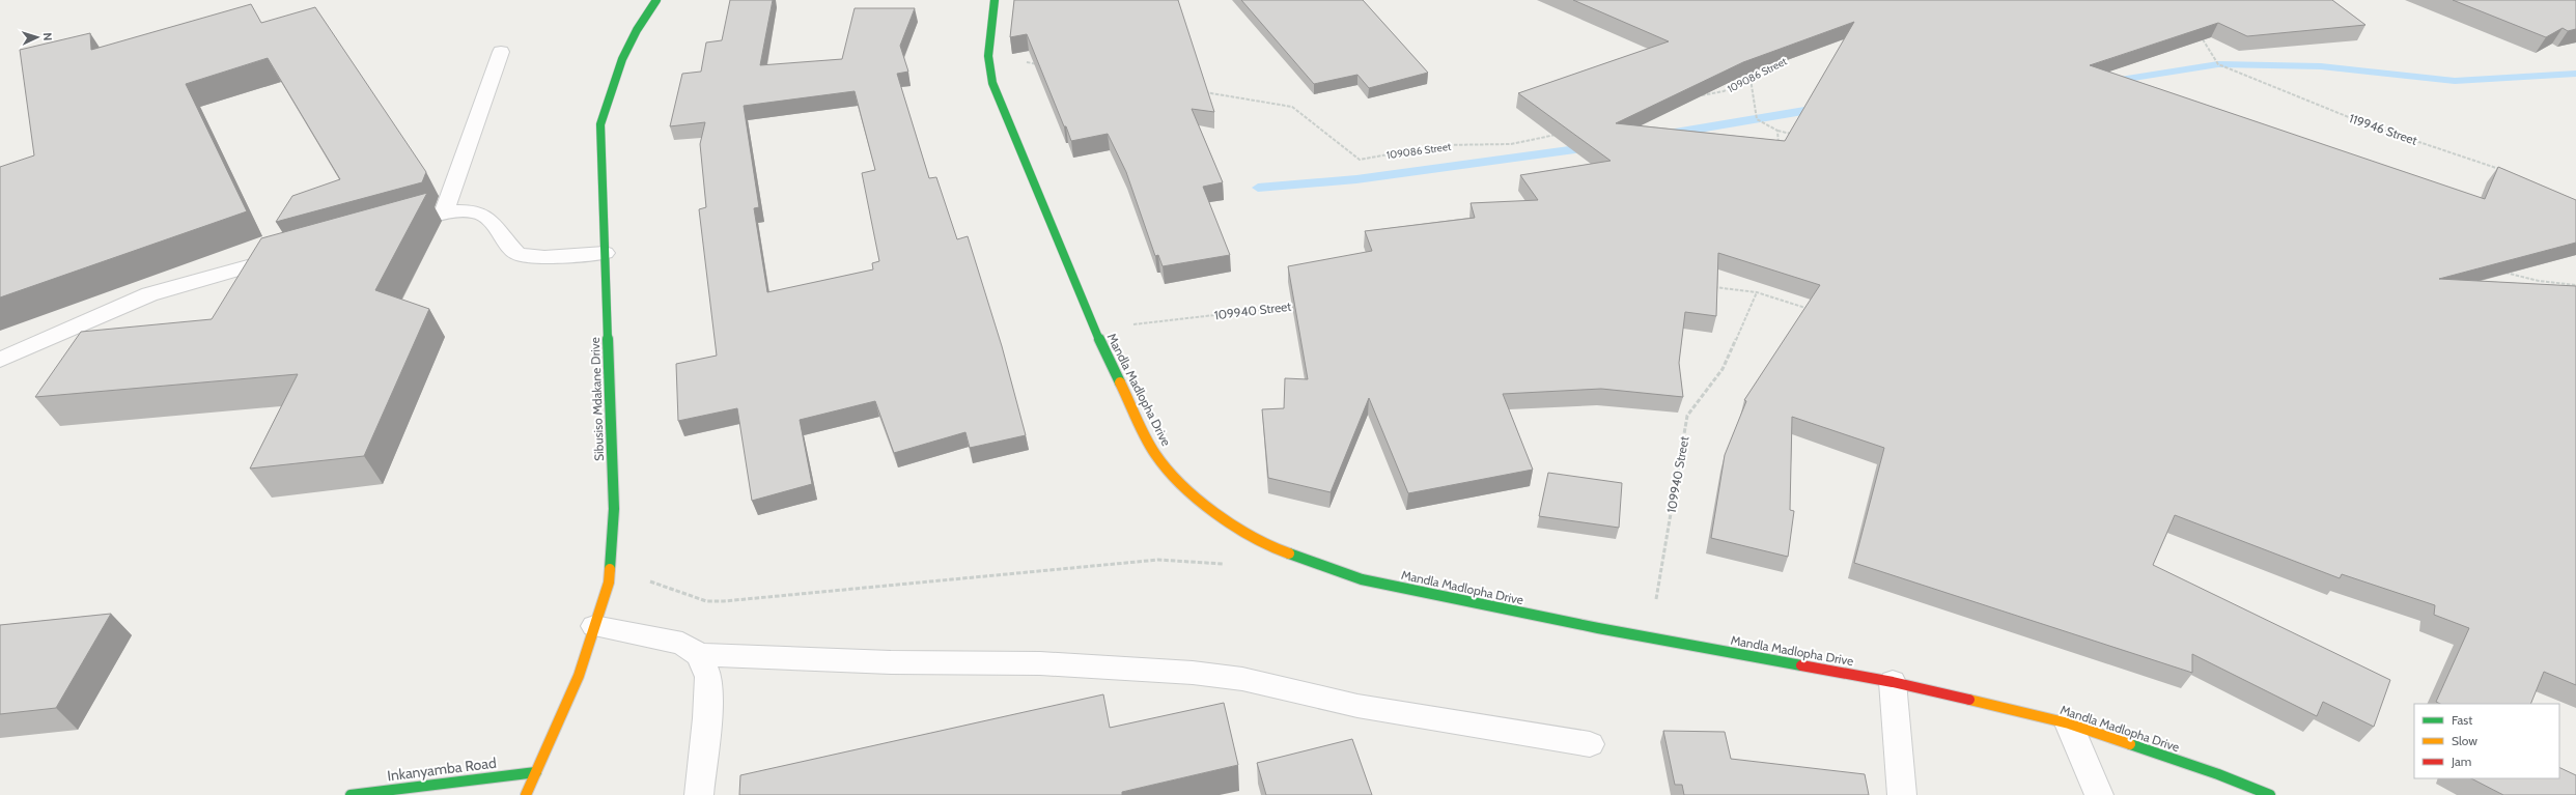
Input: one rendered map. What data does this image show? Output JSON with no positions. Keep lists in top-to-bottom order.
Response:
{
  "streets": {
    "street": ["Mandla Madlopha Drive", "Sibusiso Mdakane Drive", "Inkanyamba Road"],
    "path": ["109086 Street", "119946 Street", "109940 Street"]
  },
  "crossings": [
    ["109940 Street", "Mandla Madlopha Drive"],
    ["Sibusiso Mdakane Drive", "Inkanyamba Road"]
  ],
  "legend": ["Fast", "Slow", "Jam"],
  "north": "right"
}
